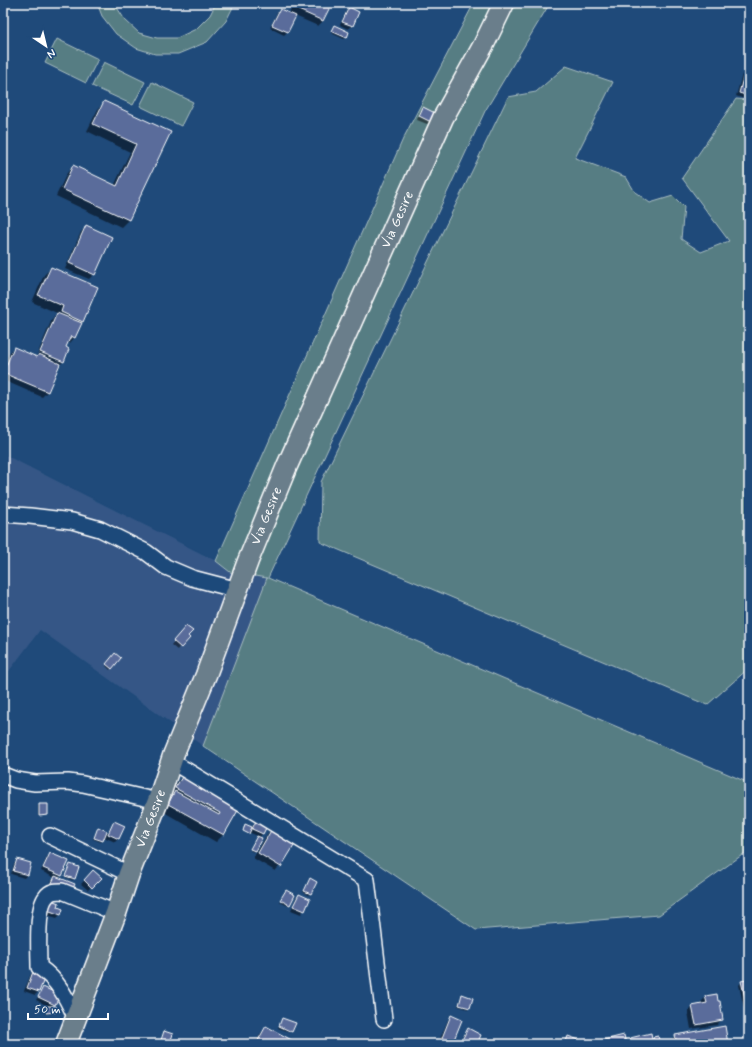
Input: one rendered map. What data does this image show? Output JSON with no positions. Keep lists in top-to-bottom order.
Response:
{
  "streets": {
    "main road": ["Via Gesire"]
  },
  "scale_bar": "50 m",
  "north": "bottom right"
}
